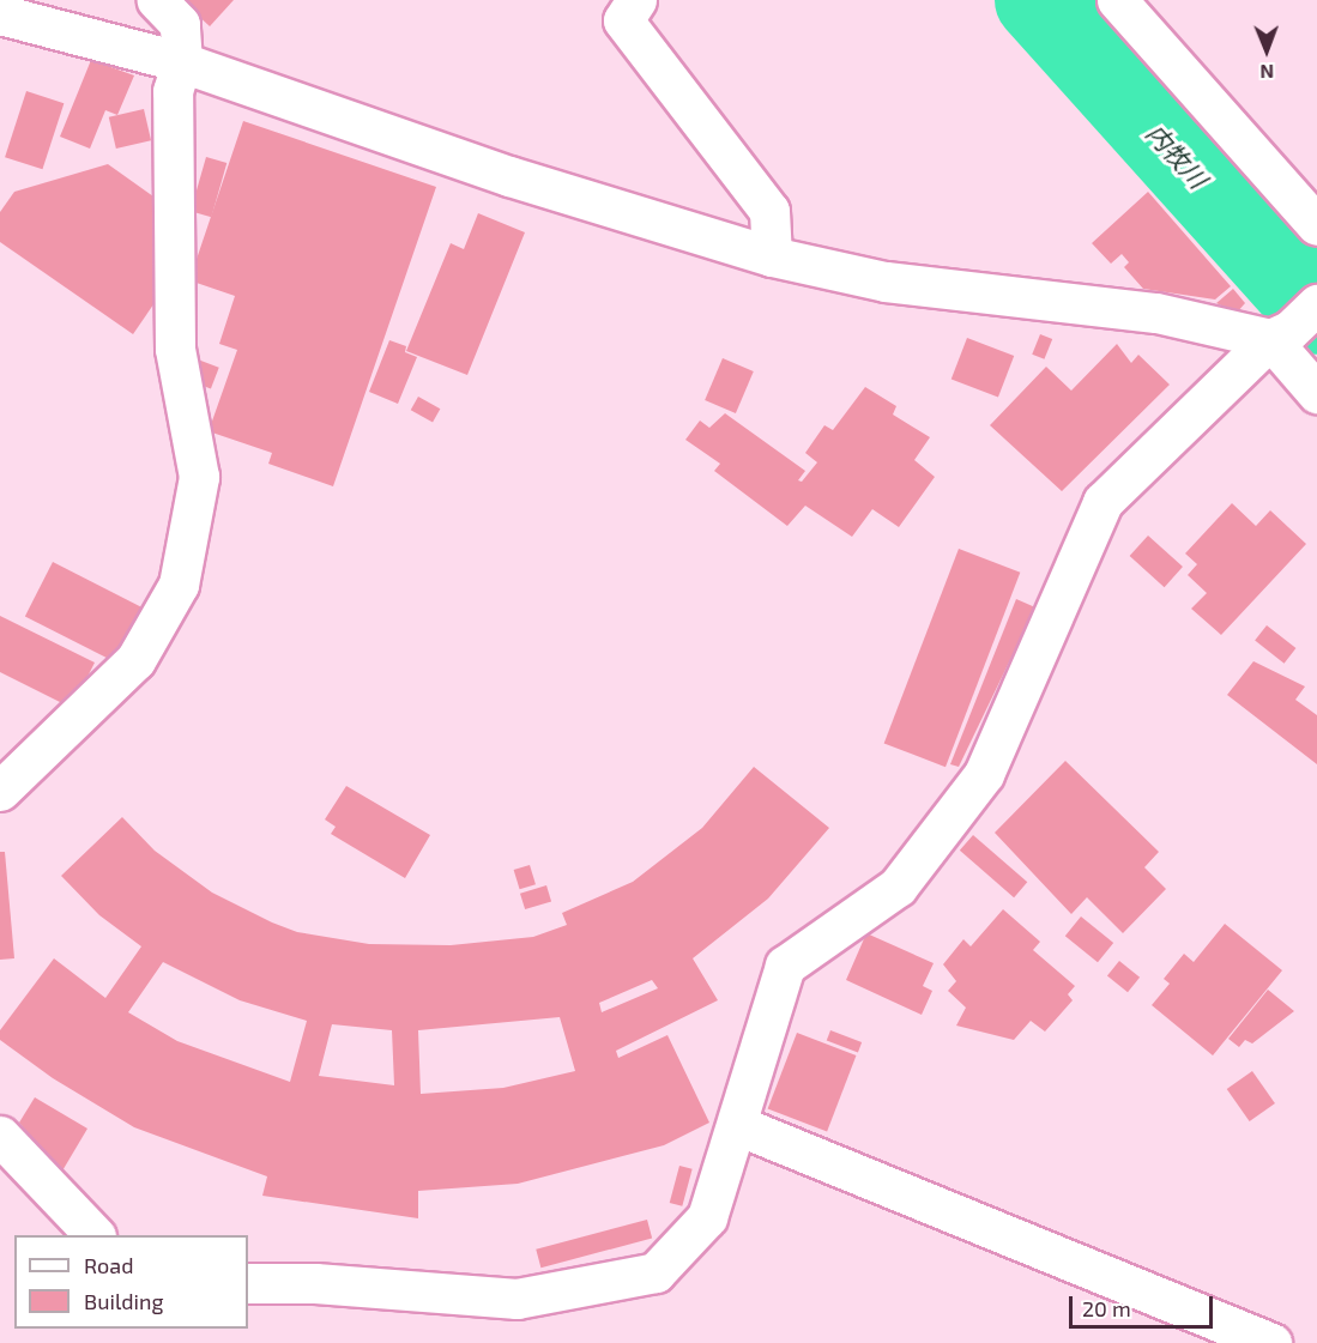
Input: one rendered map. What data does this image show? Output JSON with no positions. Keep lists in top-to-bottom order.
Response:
{
  "water": ["内牧川"],
  "legend": ["Road", "Building"],
  "scale_bar": "20 m",
  "north": "bottom"
}
